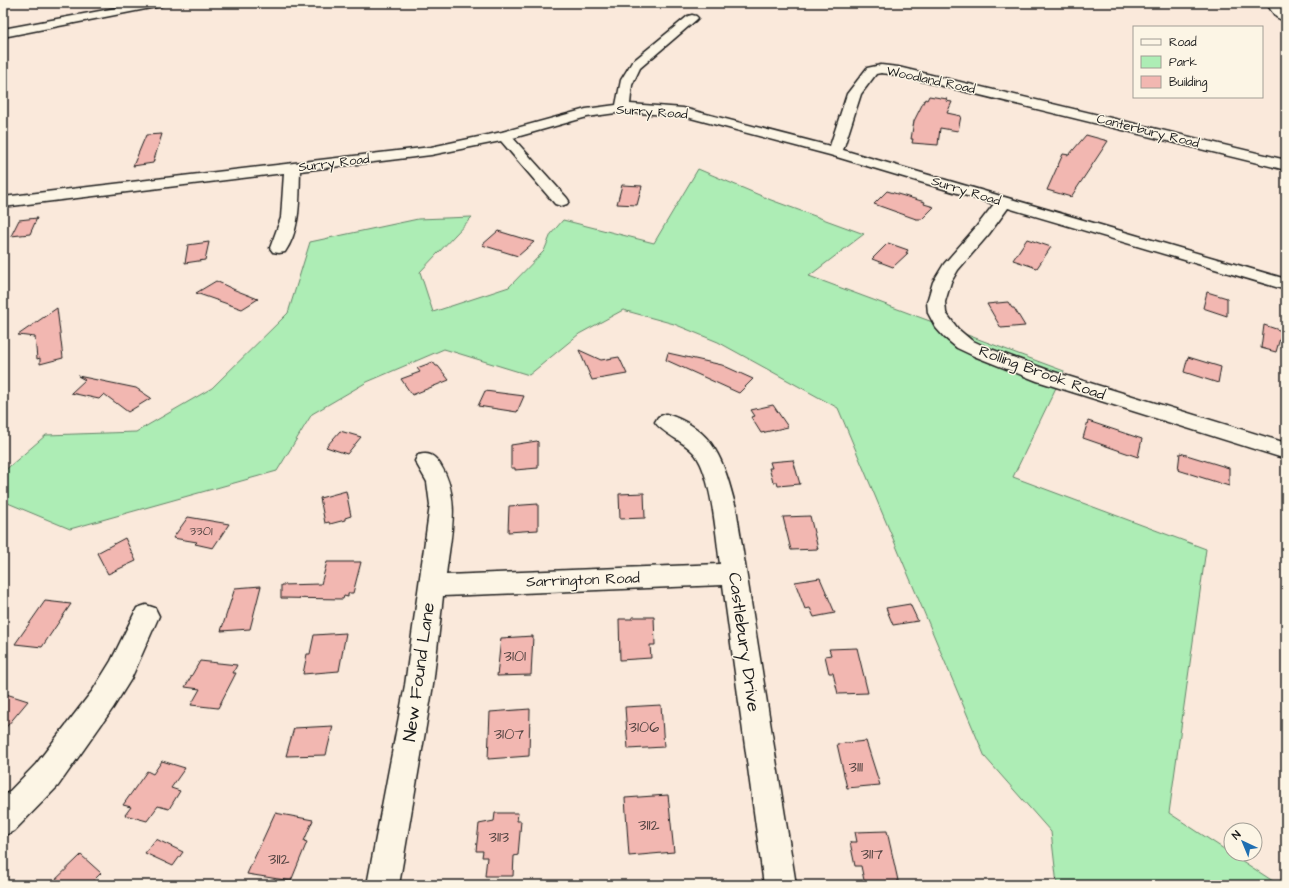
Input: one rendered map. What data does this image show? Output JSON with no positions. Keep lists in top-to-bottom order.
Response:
{
  "streets": {
    "main road": [
      "Woodland Road",
      "Surry Road",
      "Canterbury Road",
      "Rolling Brook Road",
      "Sarrington Road",
      "Castlebury Drive",
      "New Found Lane"
    ]
  },
  "crossings": [
    ["Woodland Road", "Surry Road"],
    ["Woodland Road", "Canterbury Road"],
    ["Surry Road", "Rolling Brook Road"],
    ["Sarrington Road", "Castlebury Drive"],
    ["Sarrington Road", "New Found Lane"]
  ],
  "house_numbers": [
    "3301",
    "3101",
    "3106",
    "3107",
    "3111",
    "3112",
    "3113",
    "3117",
    "3112"
  ],
  "legend": ["Road", "Park", "Building"],
  "north": "top left"
}
